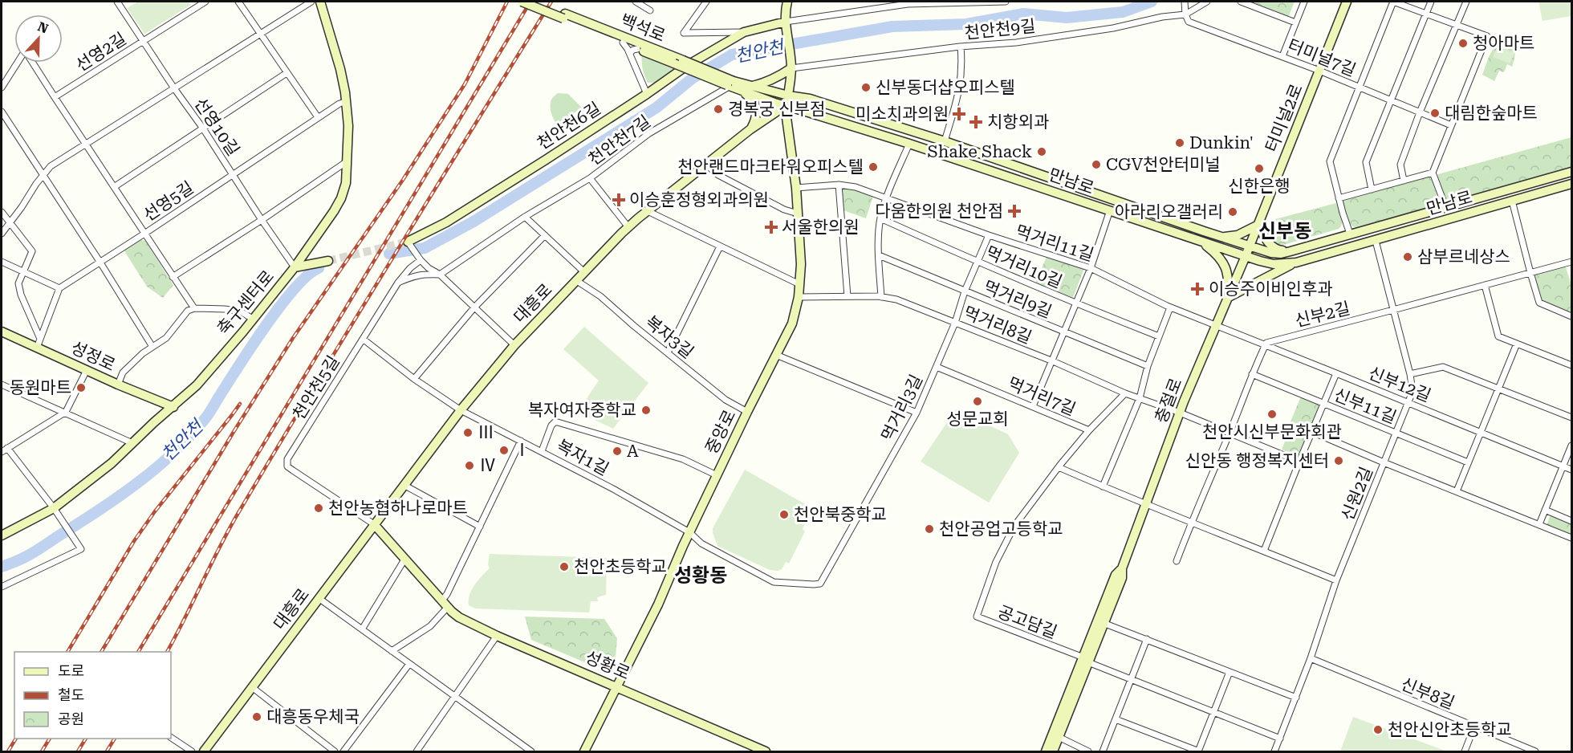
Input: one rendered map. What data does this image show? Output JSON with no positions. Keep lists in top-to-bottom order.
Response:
{
  "streets": {
    "street": [
      "백석로",
      "천안천9길",
      "선영2길",
      "터미널7길",
      "터미널2로",
      "천안천6길",
      "선영10길",
      "천안천7길",
      "만남로",
      "선영5길",
      "먹거리11길",
      "먹거리10길",
      "먹거리9길",
      "축구센터로",
      "대흥로",
      "신부2길",
      "먹거리8길",
      "복자3길",
      "성정로",
      "신부12길",
      "천안천5길",
      "먹거리7길",
      "충절로",
      "신부11길",
      "먹거리3길",
      "중앙로",
      "복자1길",
      "신원2길",
      "공고담길",
      "성황로",
      "신부8길"
    ]
  },
  "crossings": [
    ["천안천9길", "터미널7길"],
    ["선영2길", "선영10길"],
    ["터미널7길", "터미널2로"],
    ["터미널2로", "만남로"],
    ["터미널2로", "충절로"],
    ["선영10길", "선영5길"],
    ["선영10길", "축구센터로"],
    ["만남로", "대흥로"],
    ["만남로", "충절로"],
    ["만남로", "중앙로"],
    ["만남로", "신원2길"],
    ["선영5길", "축구센터로"],
    ["먹거리11길", "신부12길"],
    ["먹거리11길", "충절로"],
    ["먹거리11길", "먹거리3길"],
    ["먹거리11길", "중앙로"],
    ["먹거리10길", "먹거리3길"],
    ["먹거리9길", "먹거리3길"],
    ["축구센터로", "성정로"],
    ["대흥로", "복자3길"],
    ["대흥로", "천안천5길"],
    ["대흥로", "중앙로"],
    ["대흥로", "복자1길"],
    ["대흥로", "성황로"],
    ["신부2길", "신부12길"],
    ["신부2길", "신원2길"],
    ["먹거리8길", "먹거리7길"],
    ["먹거리8길", "충절로"],
    ["먹거리8길", "먹거리3길"],
    ["먹거리8길", "중앙로"],
    ["복자3길", "중앙로"],
    ["신부12길", "충절로"],
    ["신부12길", "신원2길"],
    ["천안천5길", "복자1길"],
    ["천안천5길", "성황로"],
    ["먹거리7길", "먹거리3길"],
    ["먹거리7길", "공고담길"],
    ["충절로", "공고담길"],
    ["신부11길", "신원2길"],
    ["먹거리3길", "복자1길"],
    ["중앙로", "복자1길"],
    ["중앙로", "성황로"],
    ["신원2길", "신부8길"]
  ],
  "districts": ["신부동", "성황동"],
  "water": ["천안천"],
  "places": {
    "other": [
      "청아마트",
      "신부동더샵오피스텔",
      "경복궁 신부점",
      "대림한숲마트",
      "Dunkin'",
      "Shake Shack",
      "CGV천안터미널",
      "천안랜드마크타워오피스텔",
      "신한은행",
      "아라리오갤러리",
      "삼부르네상스",
      "동원마트",
      "성문교회",
      "복자여자중학교",
      "천안시신부문화회관",
      "Ⅲ",
      "Ⅰ",
      "A",
      "신안동 행정복지센터",
      "Ⅳ",
      "천안농협하나로마트",
      "천안북중학교",
      "천안공업고등학교",
      "천안초등학교",
      "대흥동우체국",
      "천안신안초등학교"
    ],
    "health": [
      "미소치과의원",
      "치항외과",
      "이승훈정형외과의원",
      "다움한의원 천안점",
      "서울한의원",
      "이승주이비인후과"
    ]
  },
  "legend": ["도로", "철도", "공원"],
  "north": "top"
}
